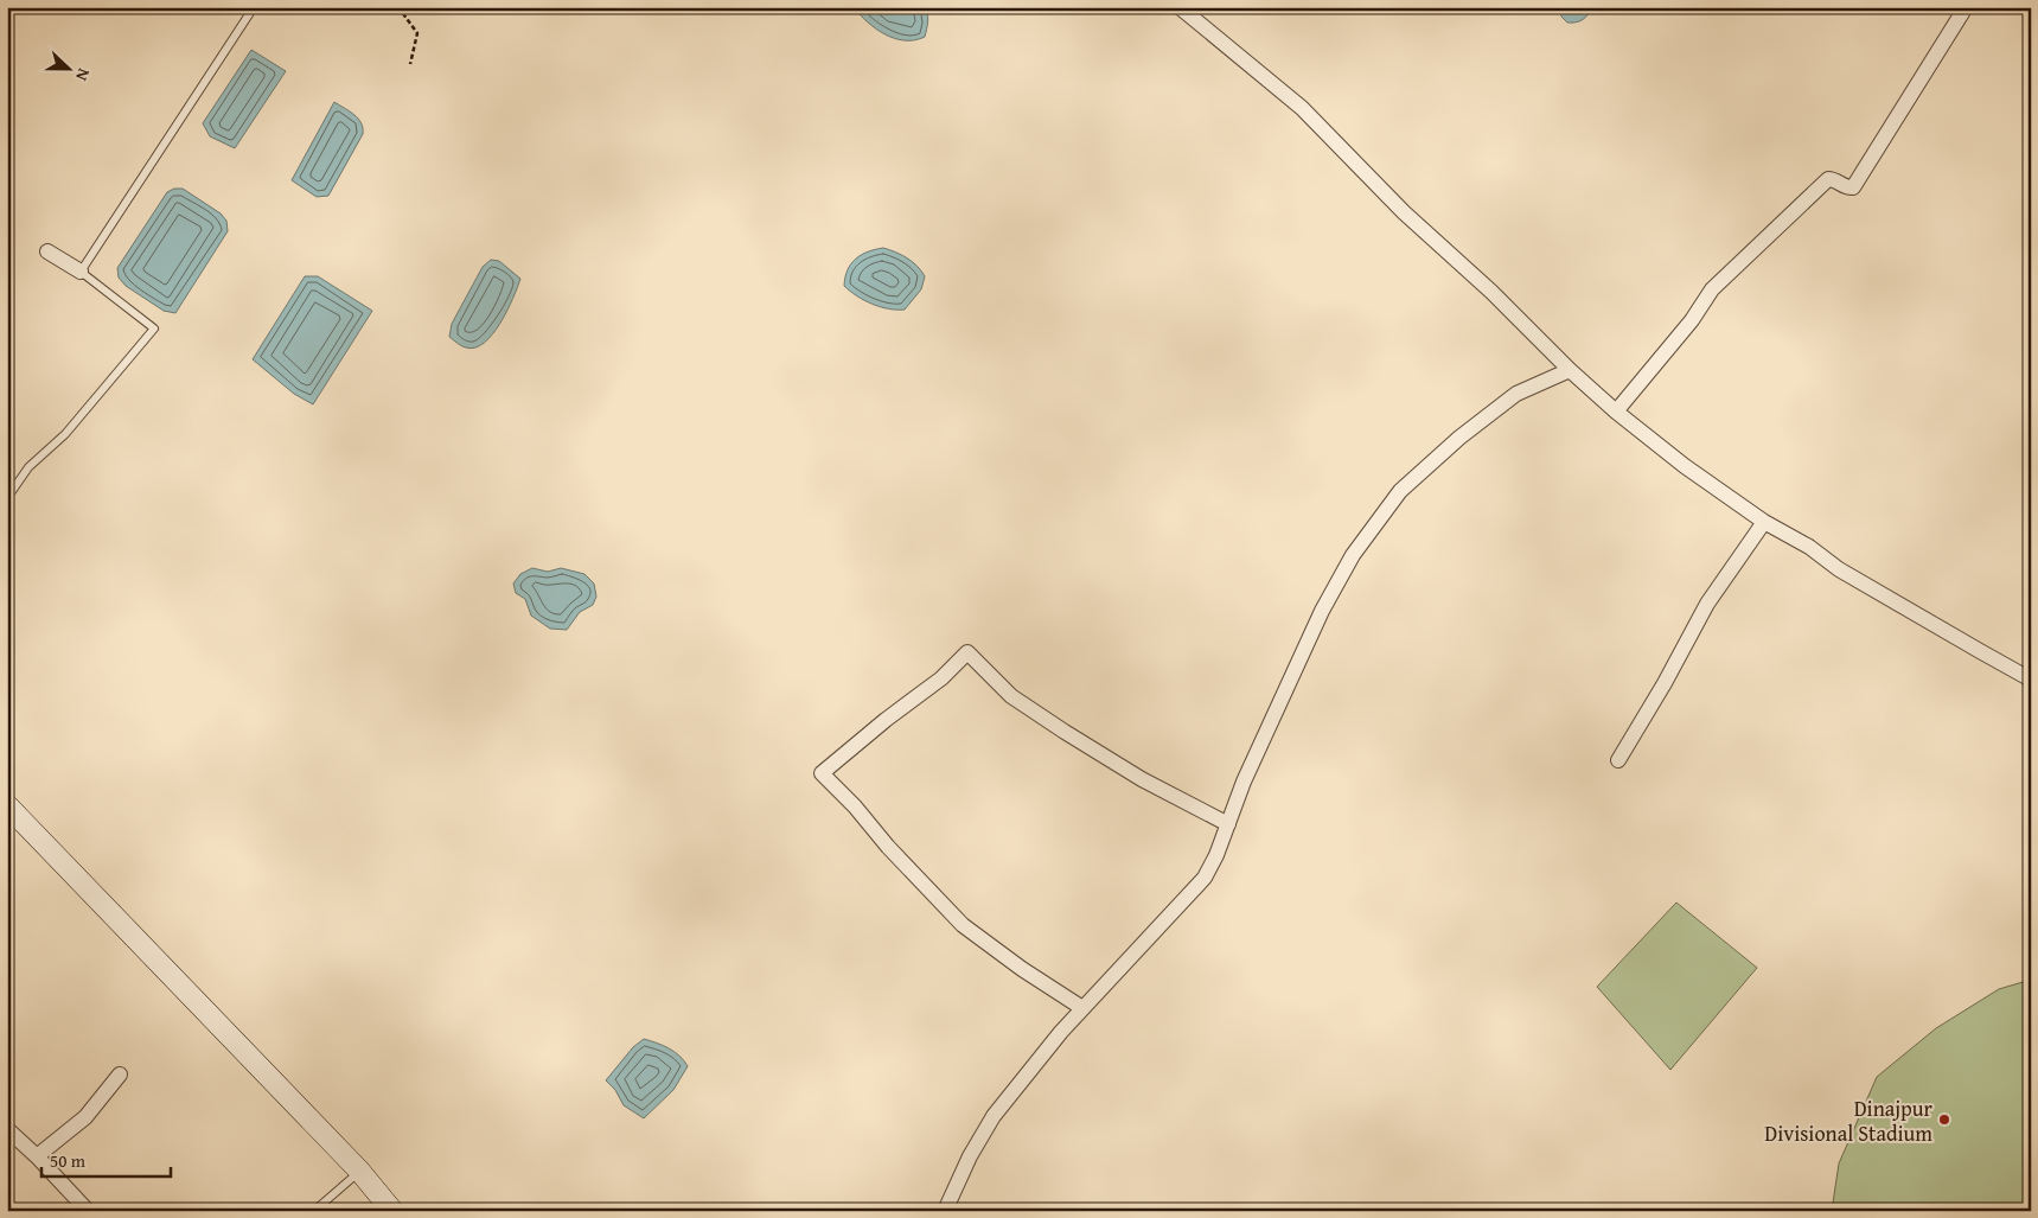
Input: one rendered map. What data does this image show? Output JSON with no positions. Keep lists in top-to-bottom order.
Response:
{
  "places": ["Dinajpur Divisional Stadium"],
  "scale_bar": "50 m",
  "north": "right"
}
